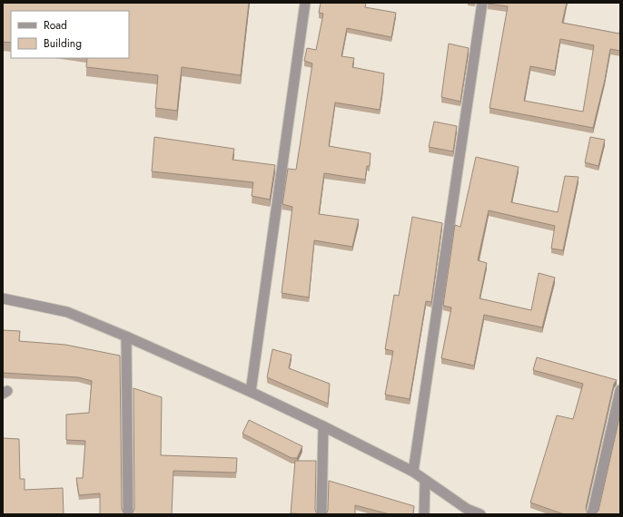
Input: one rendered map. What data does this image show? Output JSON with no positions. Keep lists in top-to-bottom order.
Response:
{
  "legend": ["Road", "Building"]
}
